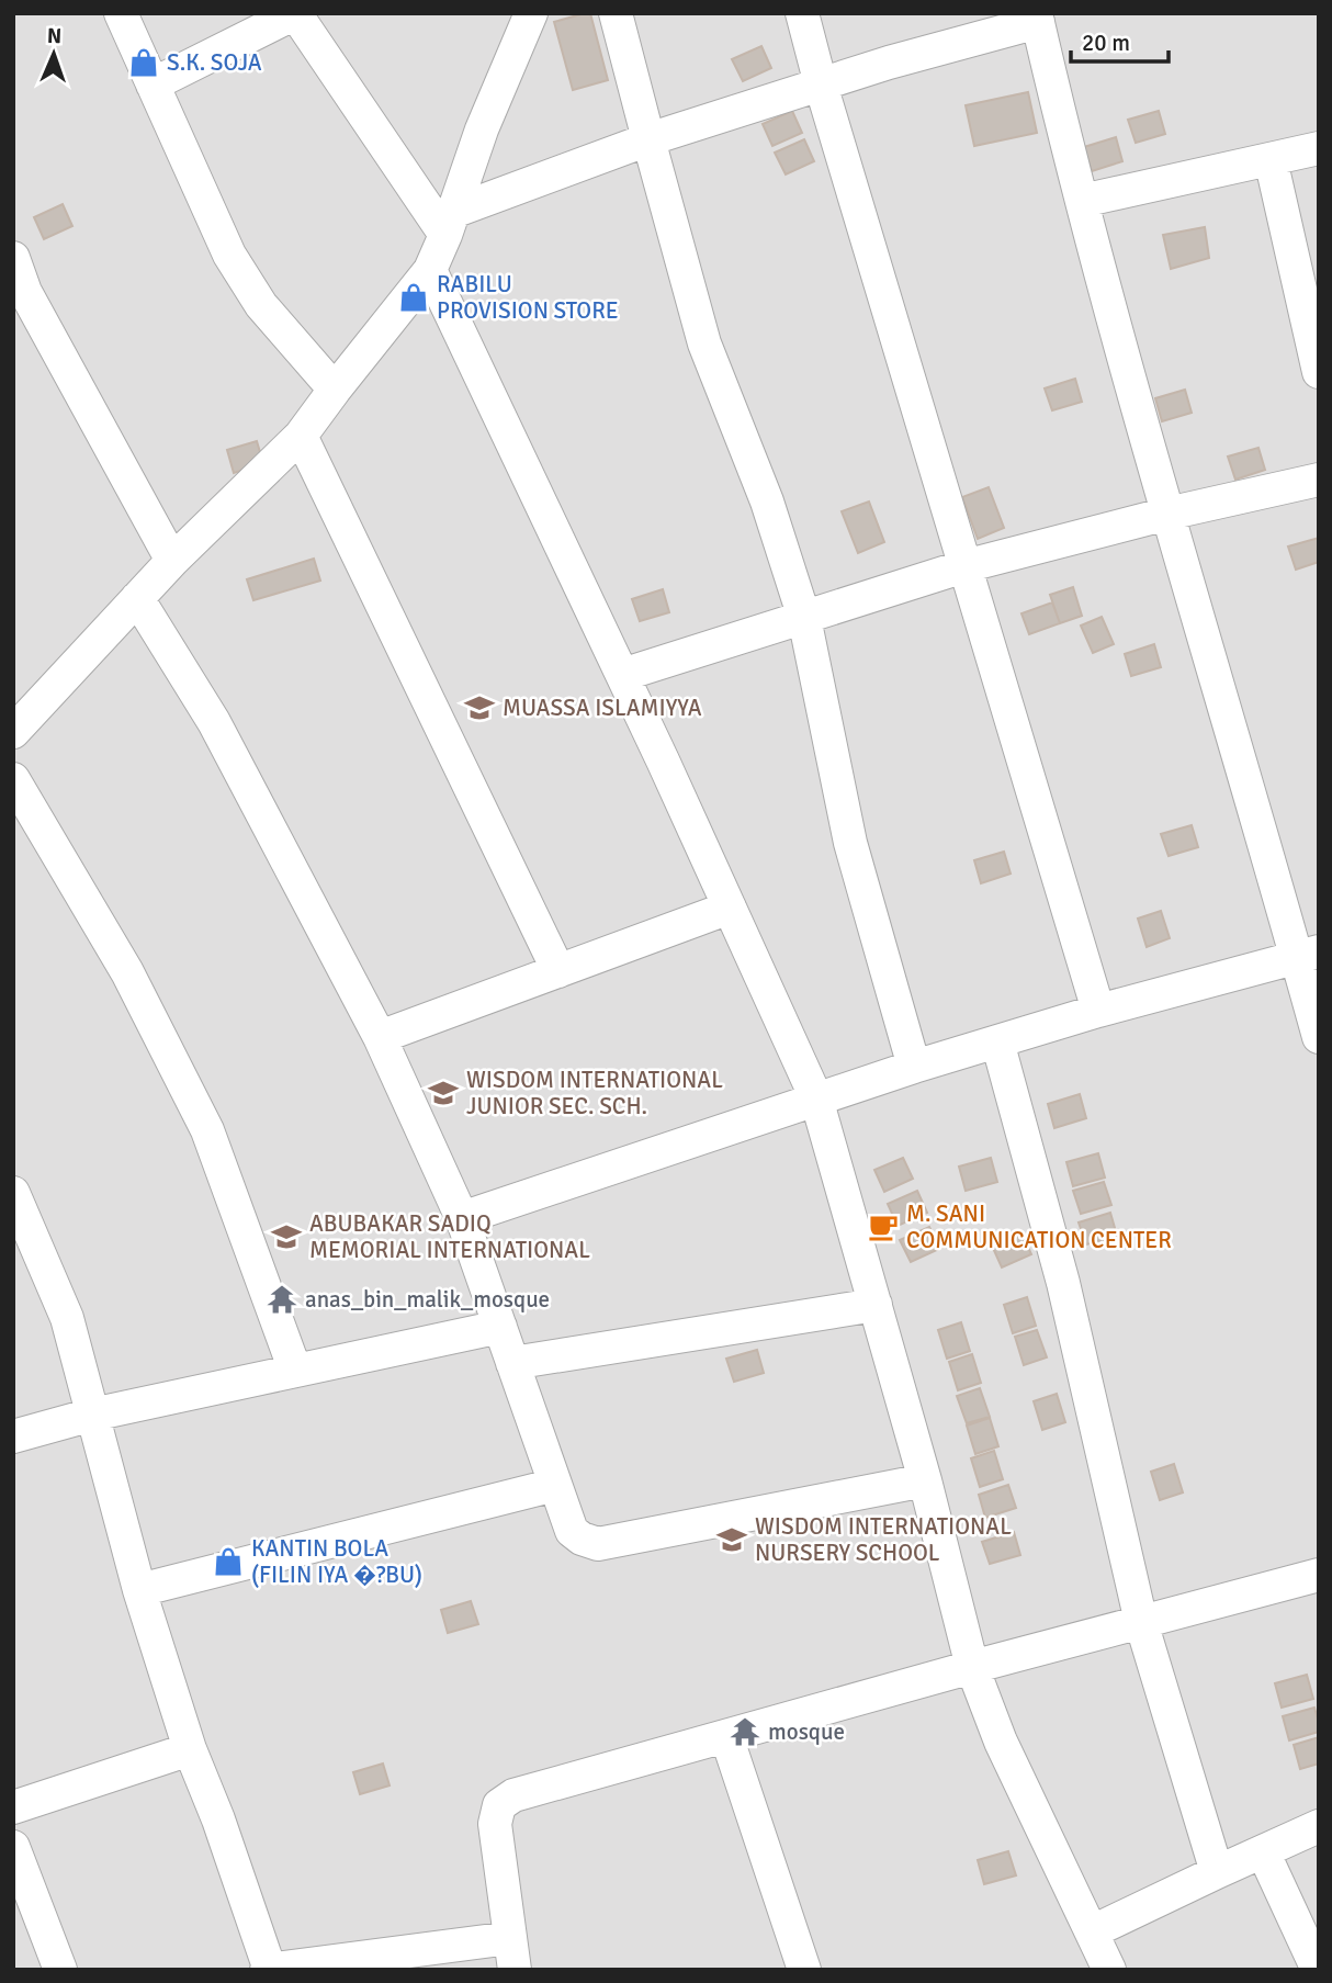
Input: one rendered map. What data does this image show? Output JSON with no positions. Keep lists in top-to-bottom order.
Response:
{
  "places": {
    "shop": ["S.K. SOJA", "RABILU PROVISION STORE", "KANTIN BOLA (FILIN IYA �?BU)"],
    "school or university": [
      "MUASSA ISLAMIYYA",
      "WISDOM INTERNATIONAL JUNIOR SEC. SCH.",
      "ABUBAKAR SADIQ MEMORIAL INTERNATIONAL",
      "WISDOM INTERNATIONAL NURSERY SCHOOL"
    ],
    "cafe": ["M. SANI COMMUNICATION CENTER"],
    "temple": ["anas_bin_malik_mosque", "mosque"]
  },
  "scale_bar": "20 m",
  "north": "top"
}
